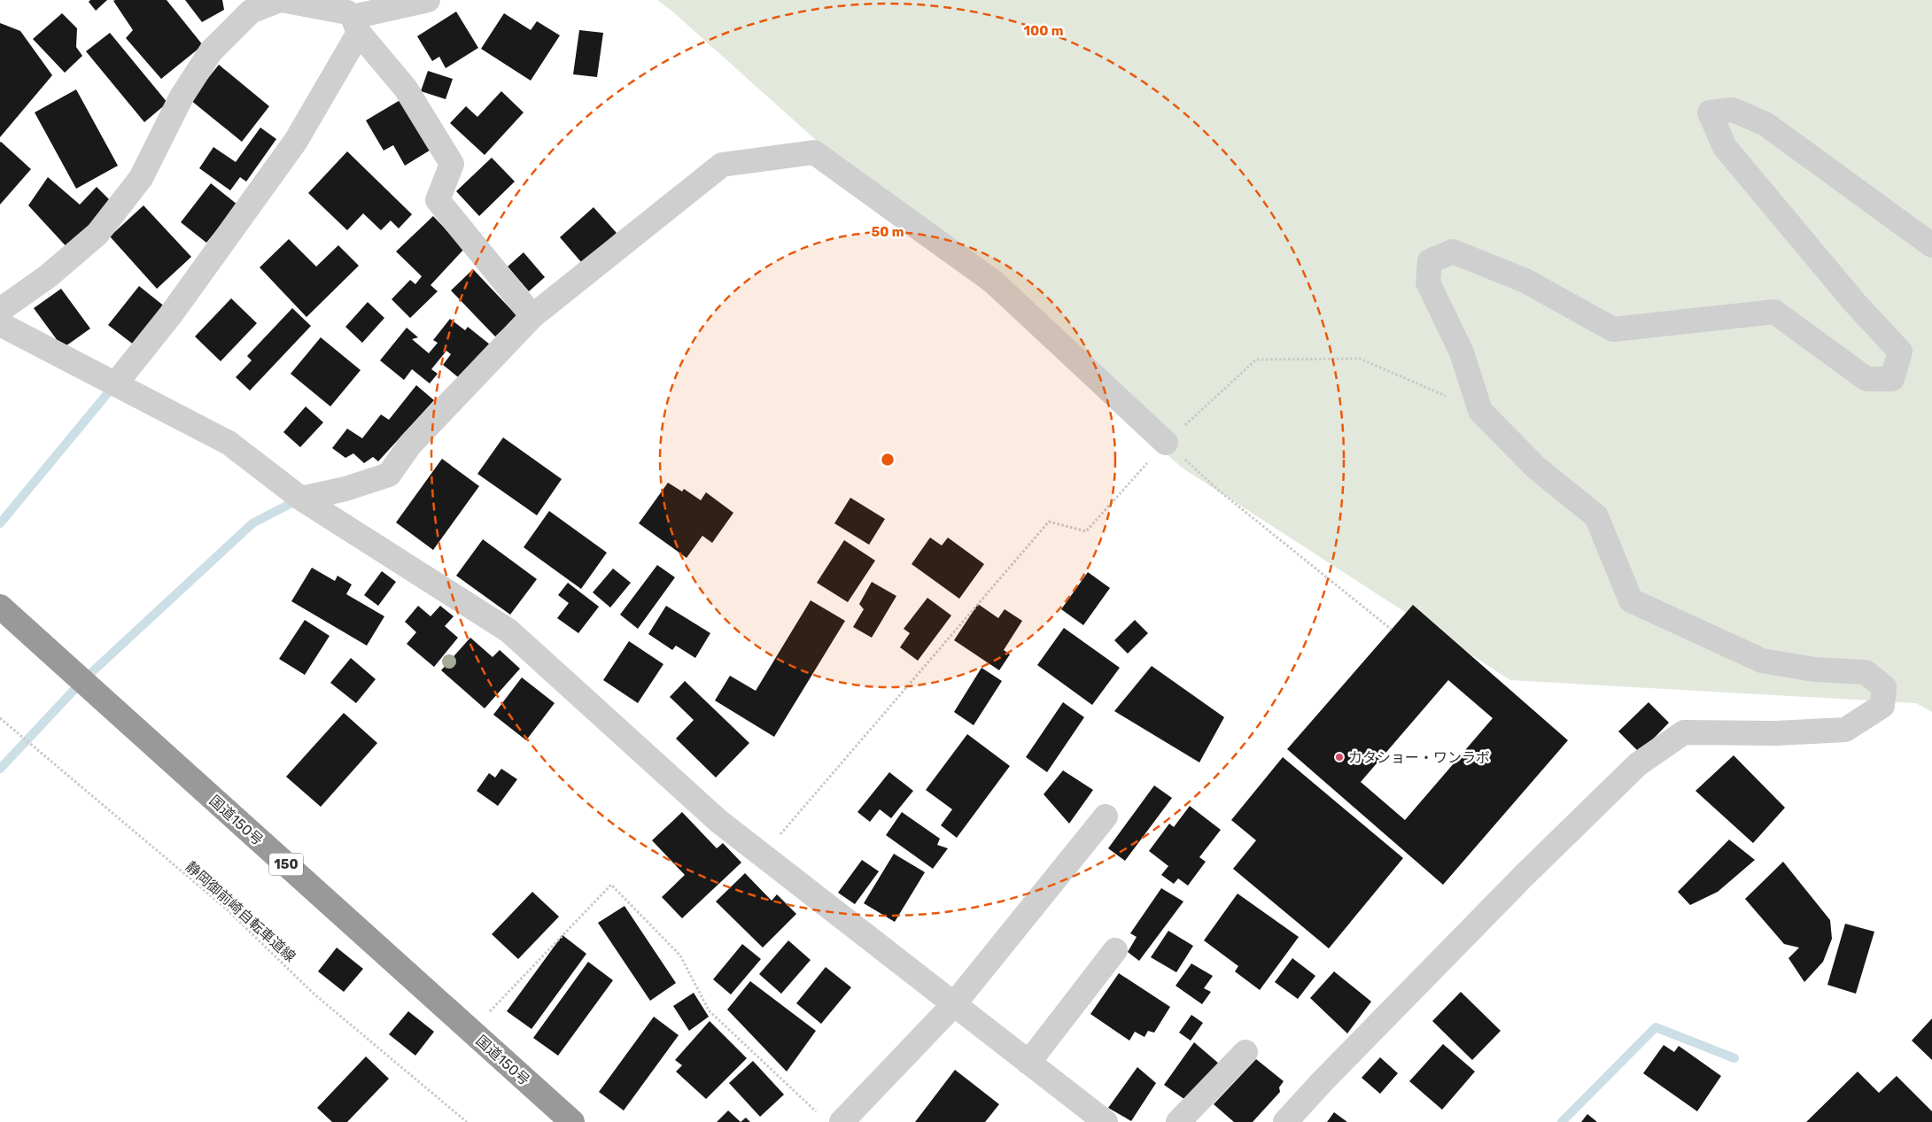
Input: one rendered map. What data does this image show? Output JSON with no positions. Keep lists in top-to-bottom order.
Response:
{
  "streets": {
    "highway": ["国道150号", "150"],
    "path": ["静岡御前崎自転車道線"]
  },
  "places": ["カタショー・ワンラボ"],
  "rings": ["100 m", "50 m"]
}
